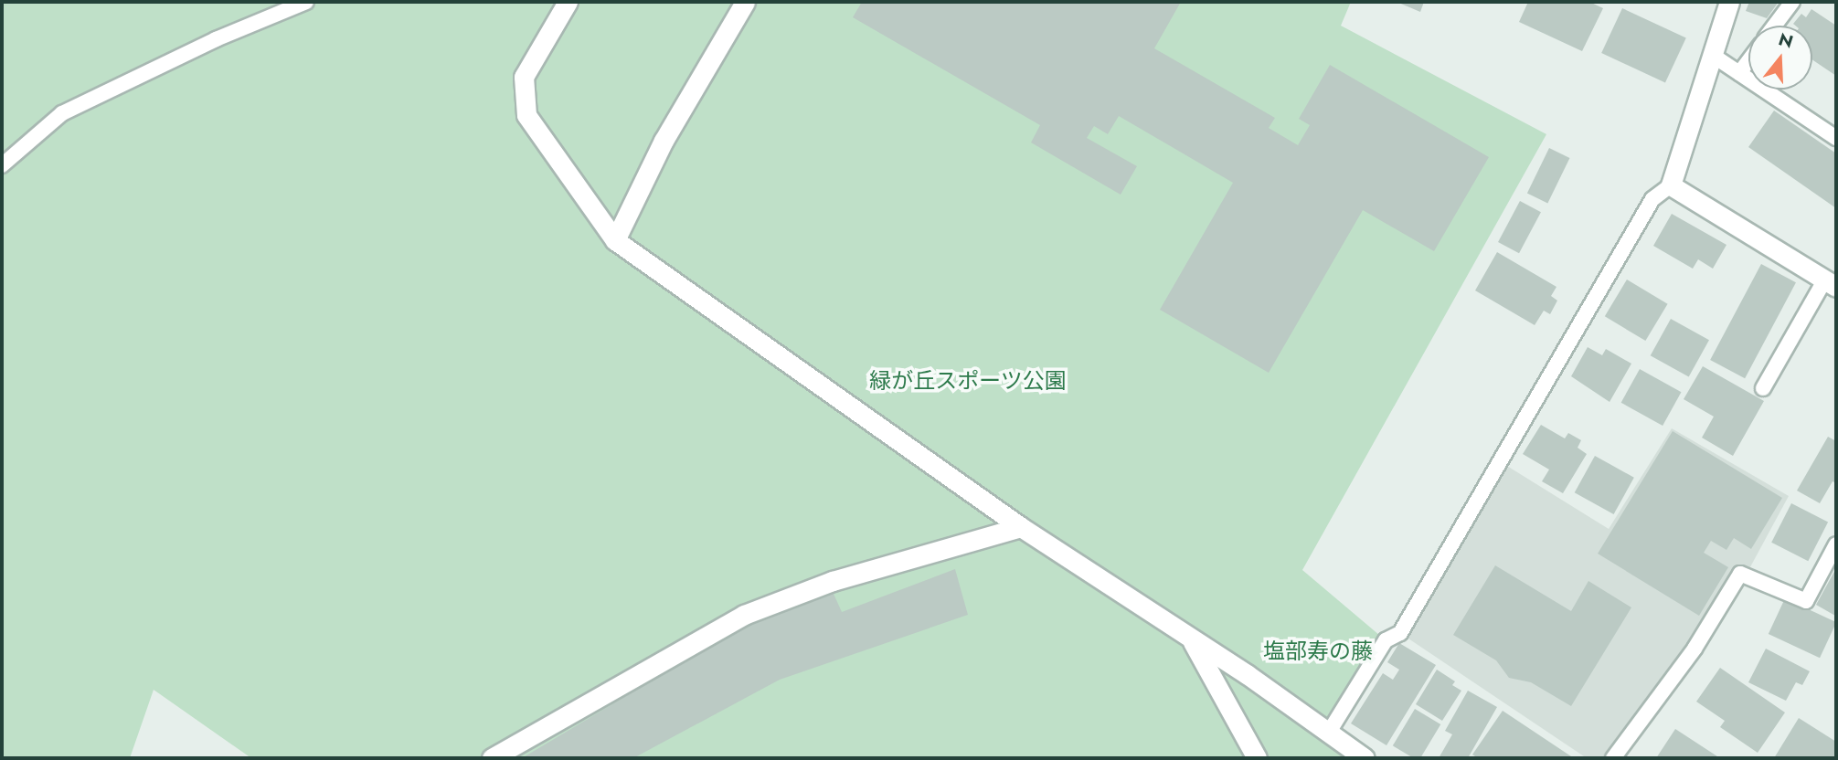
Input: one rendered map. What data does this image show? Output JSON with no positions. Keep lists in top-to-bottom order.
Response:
{
  "parks": ["緑が丘スポーツ公園", "塩部寿の藤"],
  "north": "top"
}
